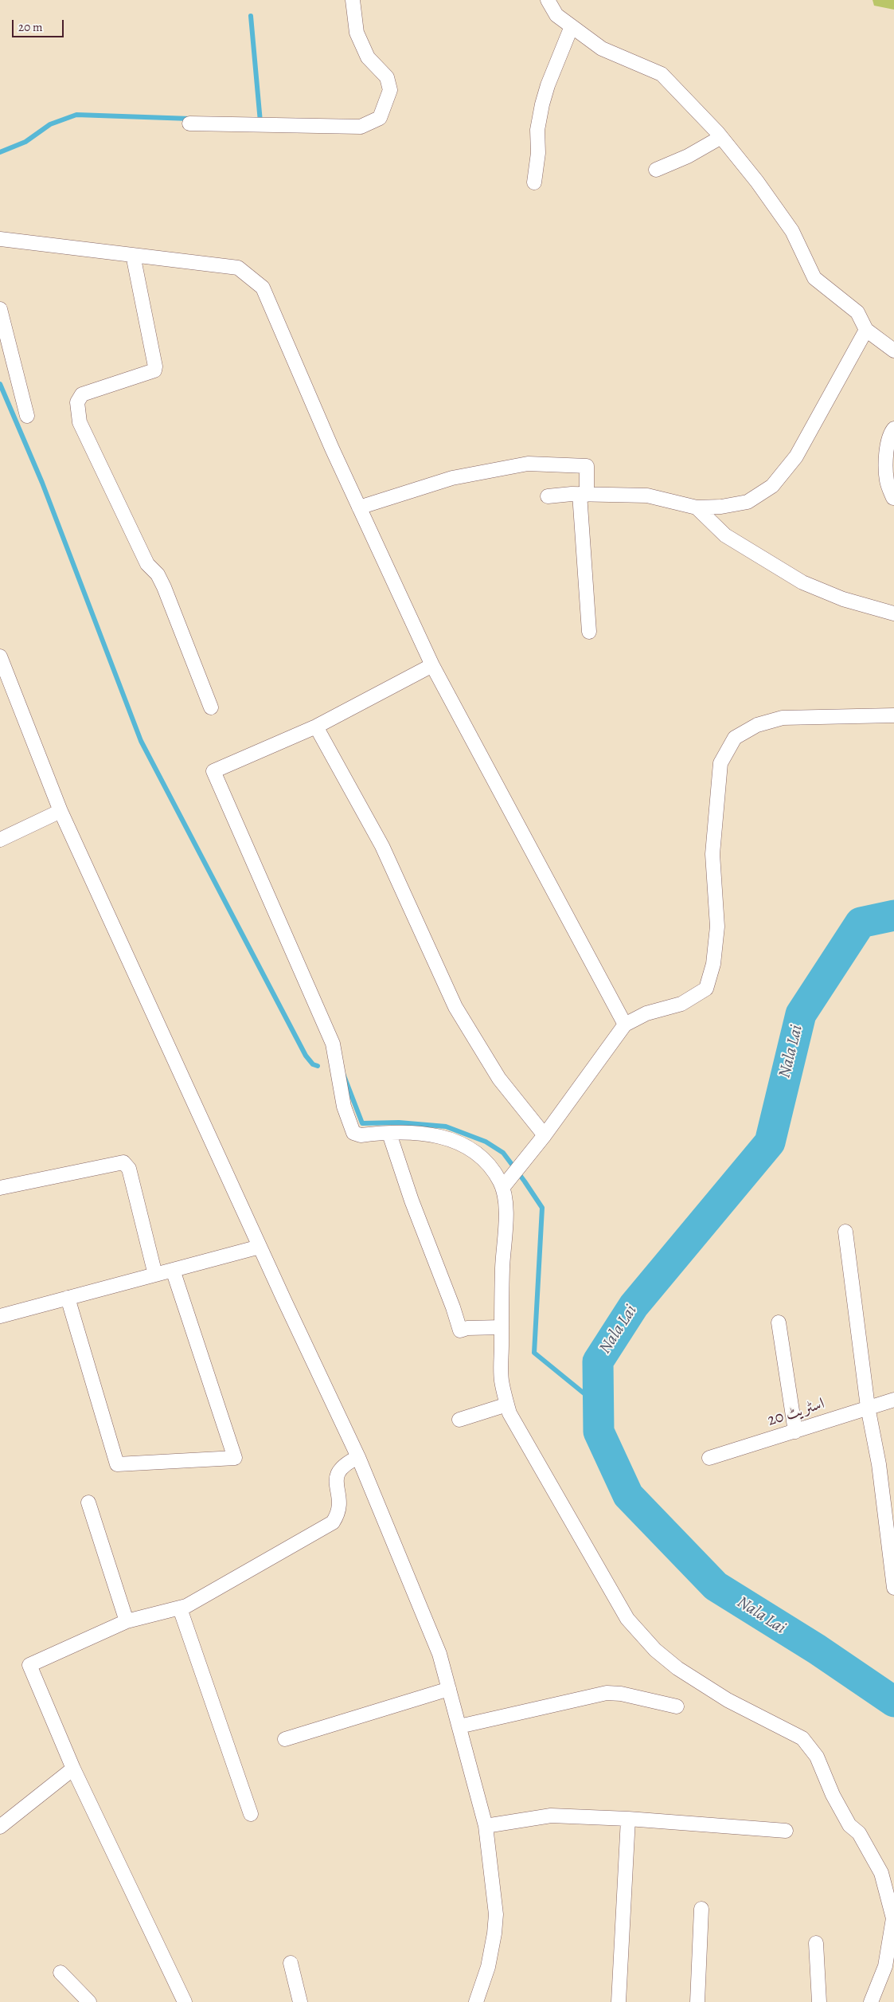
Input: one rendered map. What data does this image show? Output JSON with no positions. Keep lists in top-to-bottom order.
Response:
{
  "streets": {
    "street": ["اسٹریٹ 20"]
  },
  "water": ["Nala Lai"],
  "scale_bar": "20 m"
}
